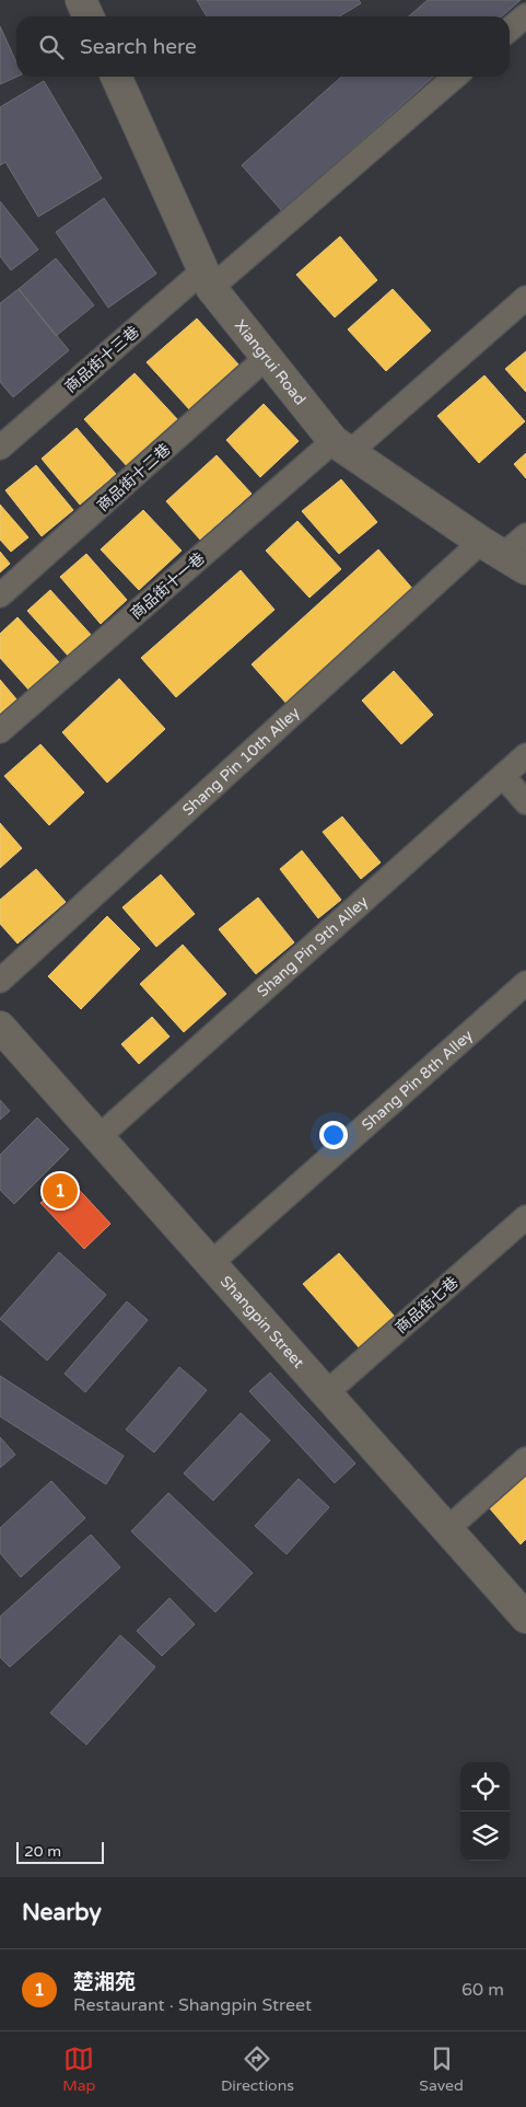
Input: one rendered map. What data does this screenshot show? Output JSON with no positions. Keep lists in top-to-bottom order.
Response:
{
  "streets": {
    "street": [
      "商品街十三巷",
      "Xiangrui Road",
      "商品街十二巷",
      "商品街十一巷",
      "Shang Pin 10th Alley",
      "Shang Pin 9th Alley",
      "Shang Pin 8th Alley",
      "商品街七巷",
      "Shangpin Street"
    ]
  },
  "crossings": [
    ["商品街十三巷", "Xiangrui Road"],
    ["Xiangrui Road", "商品街十二巷"],
    ["Xiangrui Road", "商品街十一巷"],
    ["Xiangrui Road", "Shang Pin 10th Alley"],
    ["Shang Pin 9th Alley", "Shangpin Street"],
    ["Shang Pin 8th Alley", "Shangpin Street"],
    ["商品街七巷", "Shangpin Street"]
  ],
  "scale_bar": "20 m",
  "page": {
    "search": "Search here",
    "pins": "1",
    "scale": "20 m",
    "heading": "Nearby",
    "list": [
      {
        "mark": "1",
        "name": "楚湘苑",
        "note": "Restaurant · Shangpin Street",
        "value": "60 m"
      }
    ],
    "nav": ["Map", "Directions", "Saved"]
  }
}
